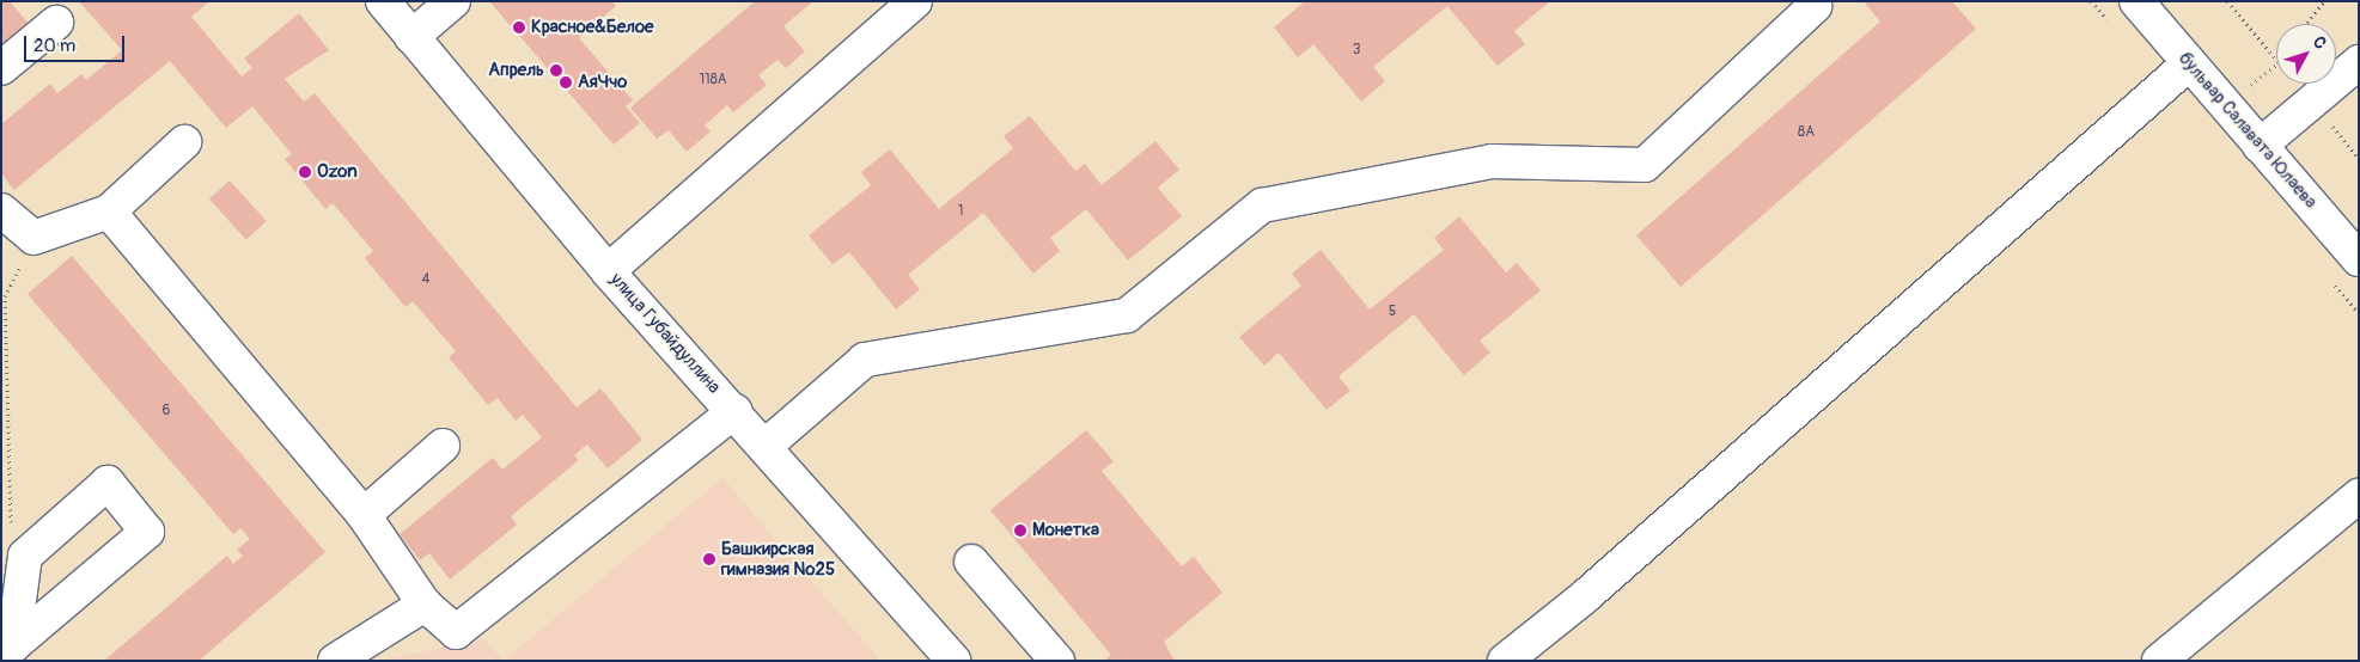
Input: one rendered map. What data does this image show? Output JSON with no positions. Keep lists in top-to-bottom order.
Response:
{
  "streets": {
    "street": ["бульвар Салавата Юлаева", "улица Губайдуллина"]
  },
  "places": [
    "Красное&Белое",
    "Апрель",
    "АяЧчо",
    "Ozon",
    "Монетка",
    "Башкирская гимназия №25"
  ],
  "house_numbers": [
    "3",
    "118А",
    "8А",
    "1",
    "4",
    "5",
    "6"
  ],
  "scale_bar": "20 m",
  "north": "top right"
}
